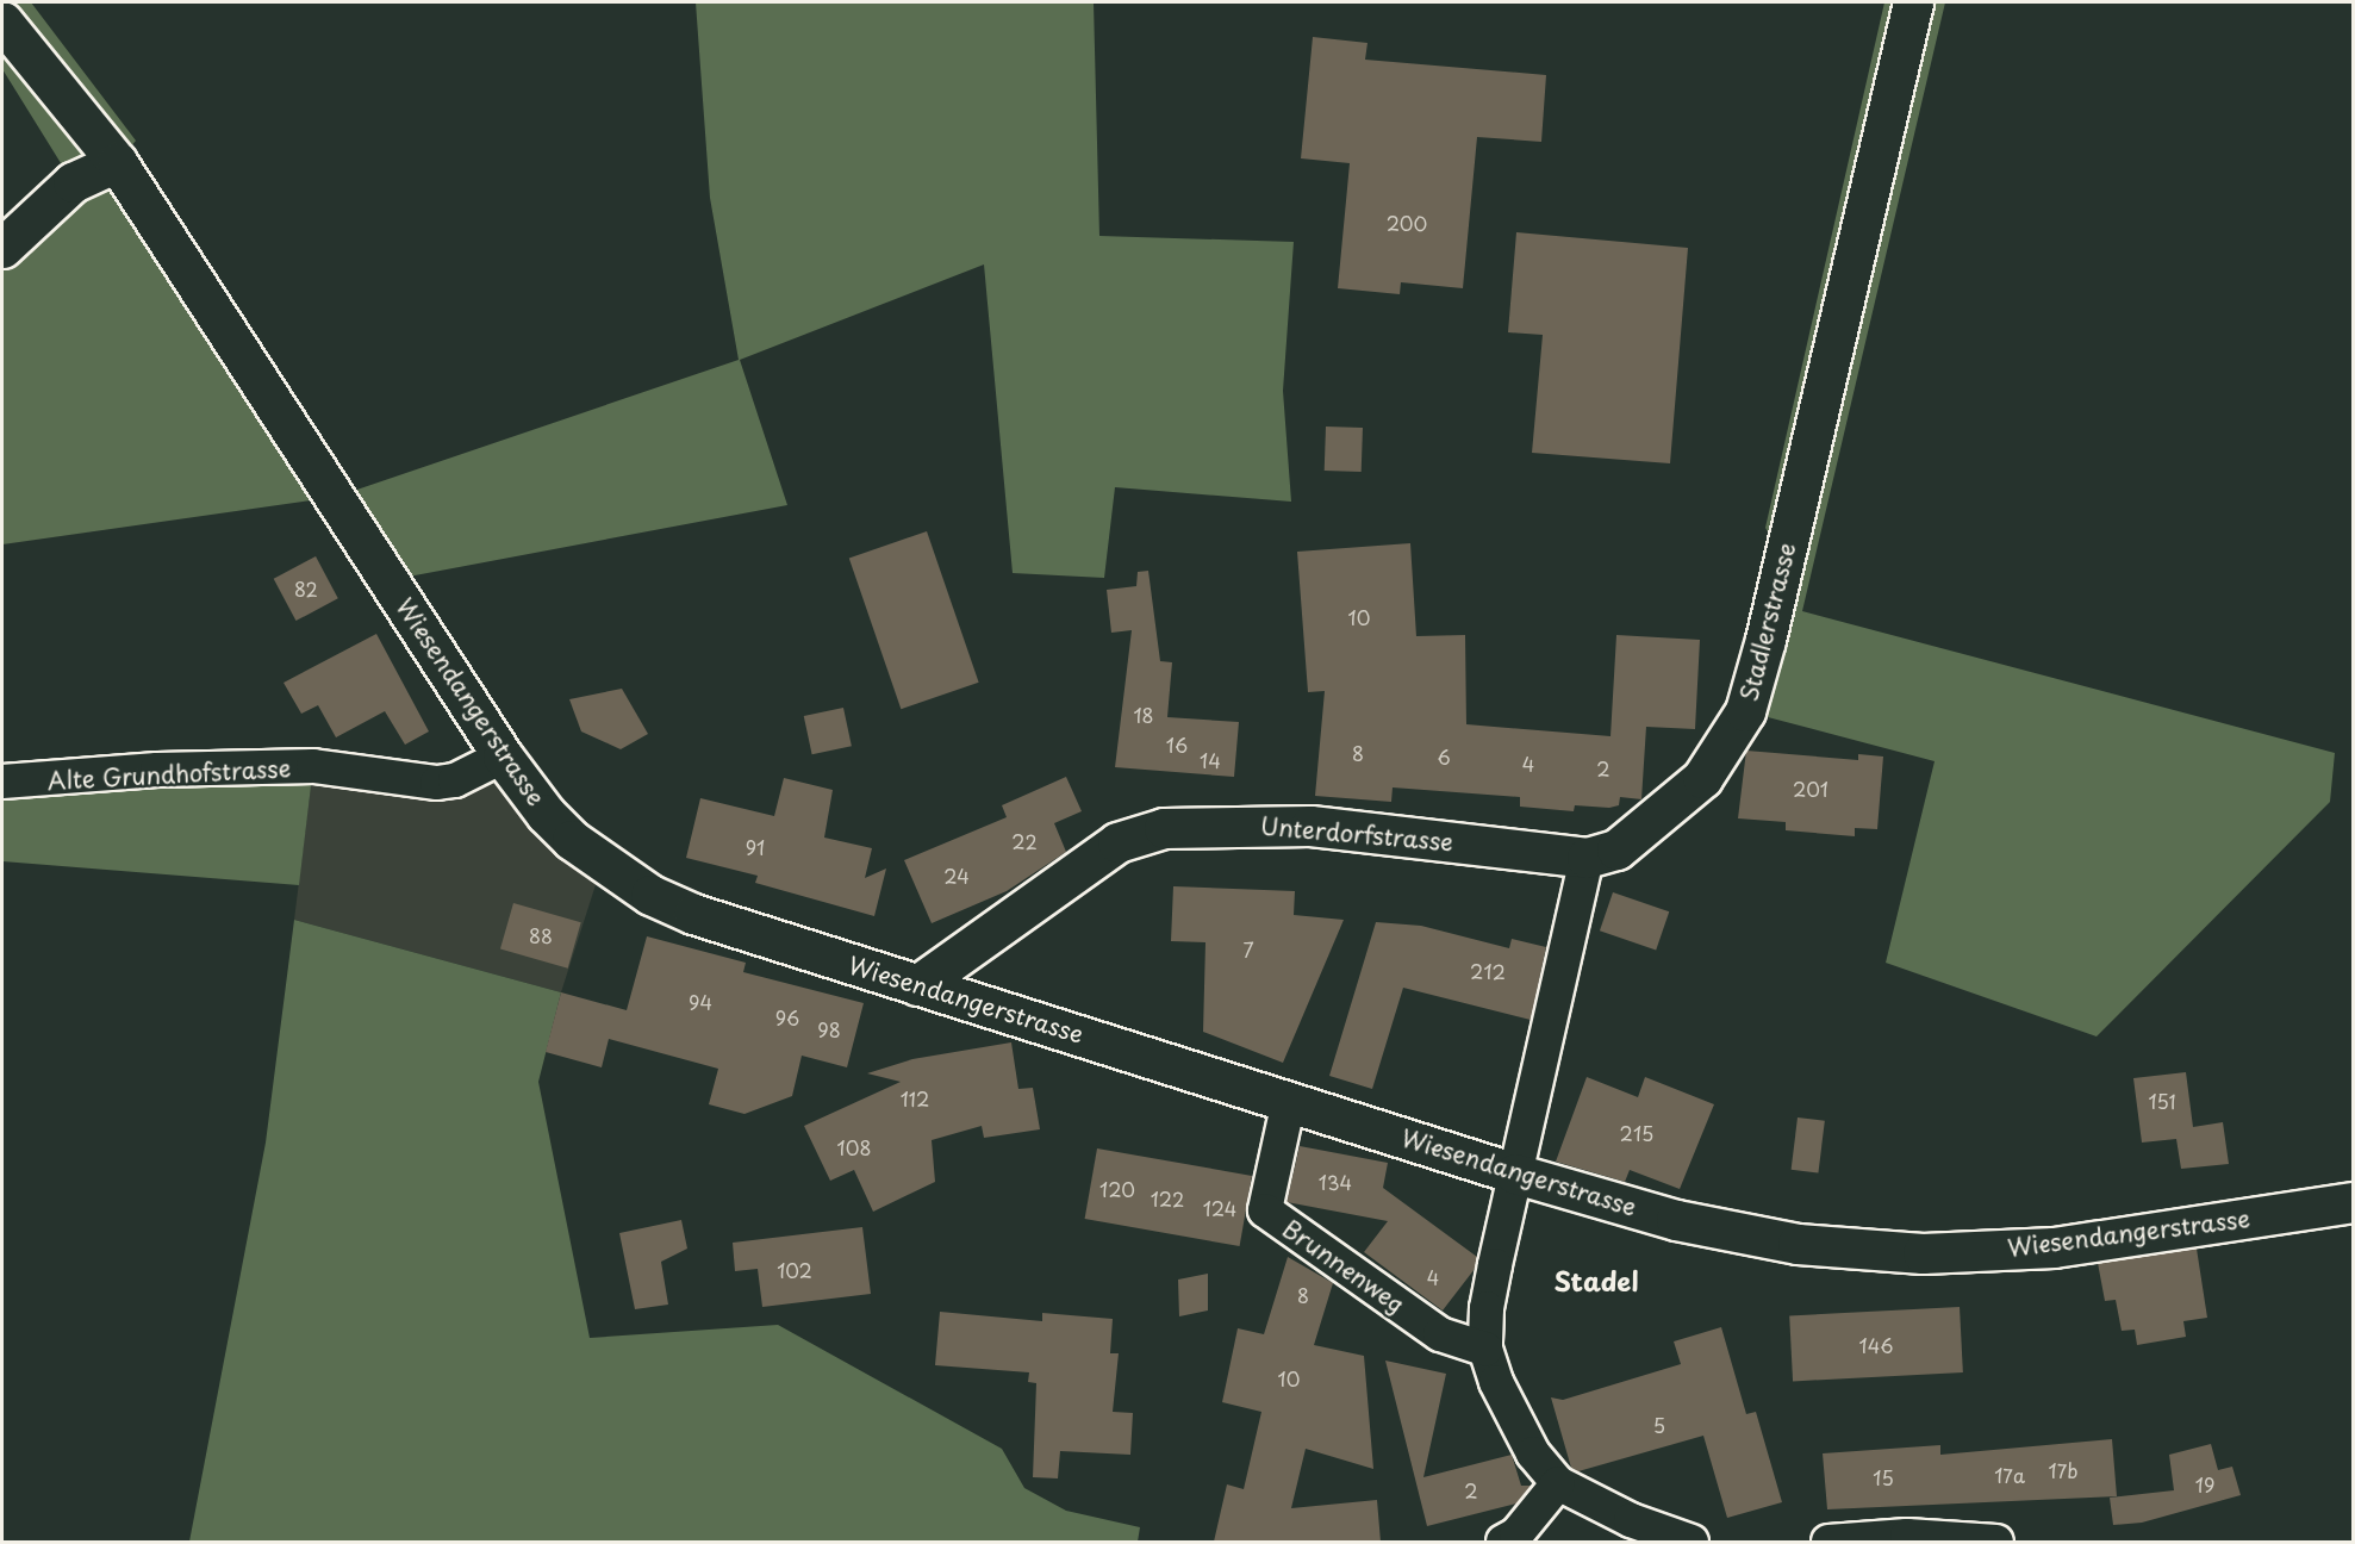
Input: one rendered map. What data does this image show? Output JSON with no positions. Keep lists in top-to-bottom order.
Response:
{
  "streets": {
    "main road": ["Stadlerstrasse", "Wiesendangerstrasse", "Unterdorfstrasse"],
    "street": ["Alte Grundhofstrasse", "Brunnenweg"]
  },
  "crossings": [
    ["Stadlerstrasse", "Unterdorfstrasse"],
    ["Wiesendangerstrasse", "Alte Grundhofstrasse"],
    ["Wiesendangerstrasse", "Unterdorfstrasse"],
    ["Wiesendangerstrasse", "Brunnenweg"]
  ],
  "districts": ["Stadel"],
  "house_numbers": [
    "200",
    "82",
    "10",
    "18",
    "16",
    "8",
    "6",
    "14",
    "4",
    "2",
    "201",
    "22",
    "91",
    "24",
    "88",
    "7",
    "212",
    "94",
    "96",
    "98",
    "112",
    "151",
    "215",
    "108",
    "134",
    "120",
    "122",
    "124",
    "102",
    "4",
    "8",
    "146",
    "10",
    "5",
    "17b",
    "17a",
    "15",
    "19",
    "2"
  ]
}
